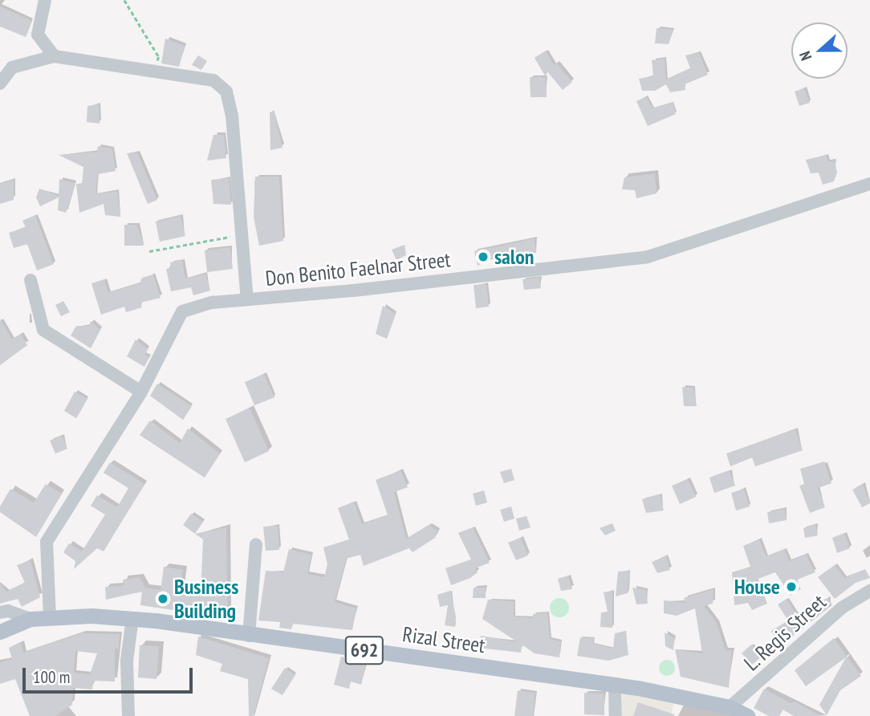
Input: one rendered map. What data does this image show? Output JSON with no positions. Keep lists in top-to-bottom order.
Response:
{
  "streets": {
    "main road": ["Rizal Street", "692"],
    "street": ["Don Benito Faelnar Street", "L. Regis Street"]
  },
  "crossings": [
    ["Don Benito Faelnar Street", "Rizal Street"],
    ["L. Regis Street", "Rizal Street"]
  ],
  "places": ["salon", "House", "Business Building"],
  "scale_bar": "100 m",
  "north": "left"
}
